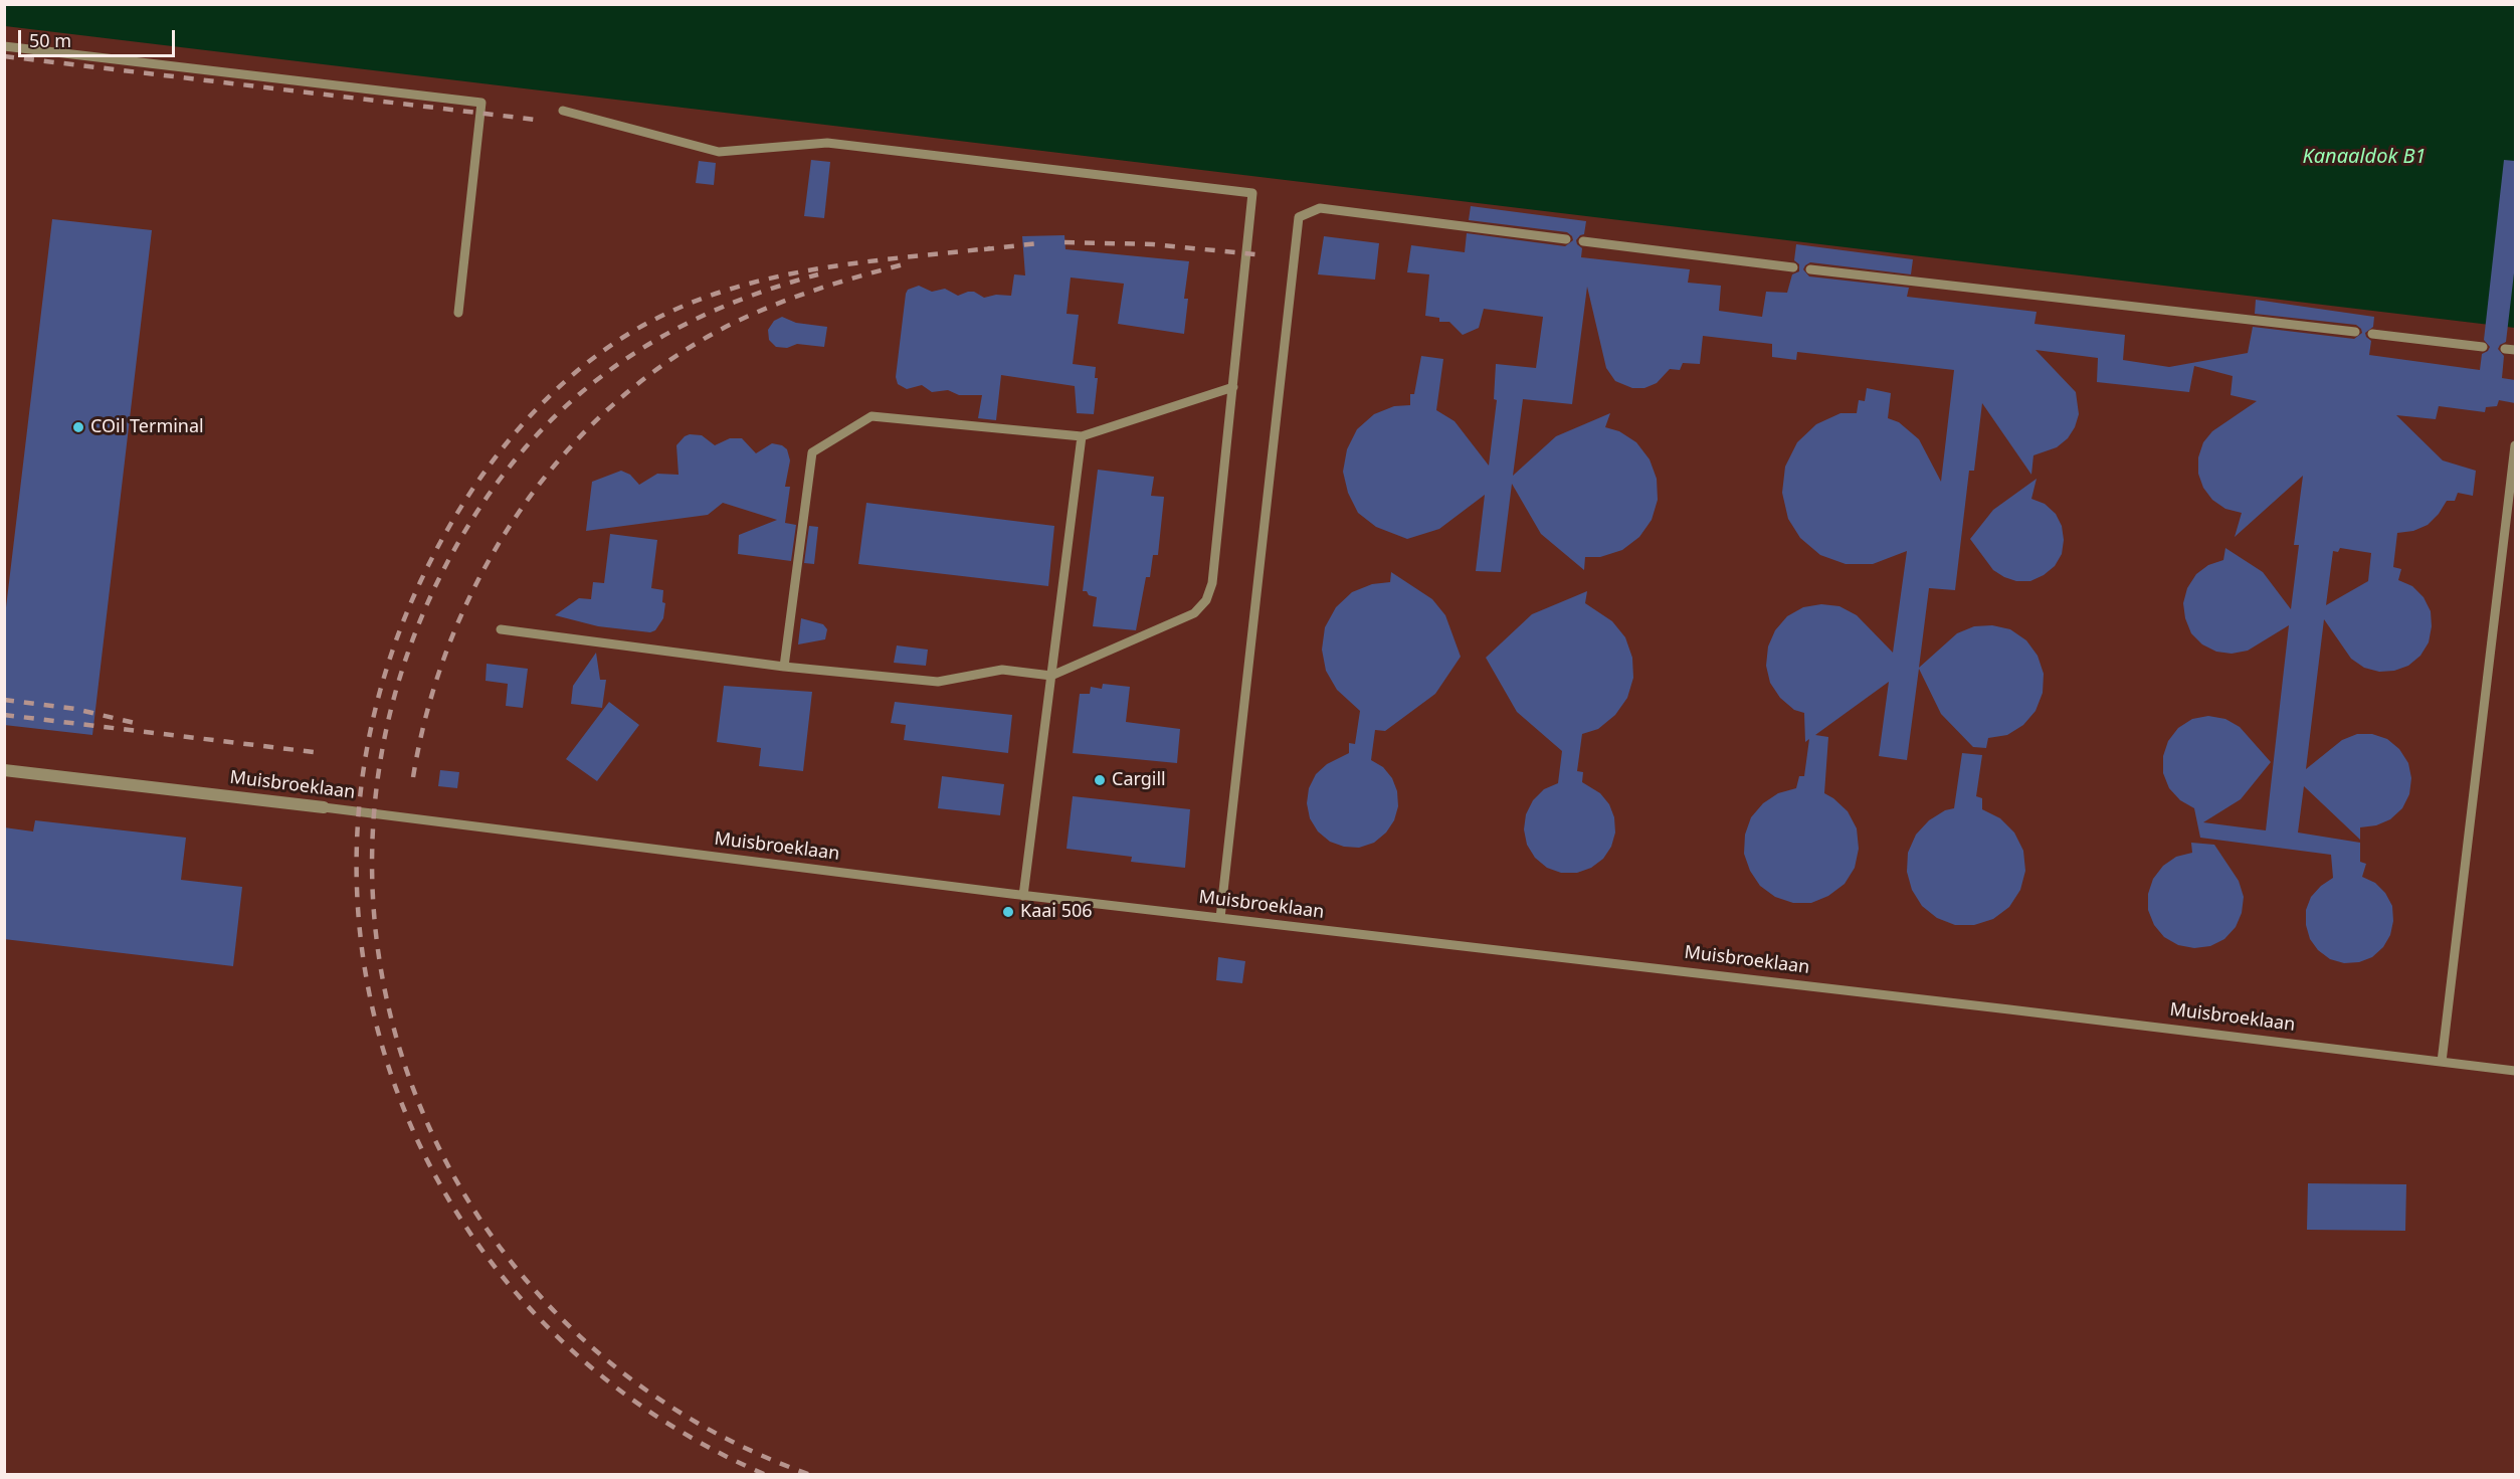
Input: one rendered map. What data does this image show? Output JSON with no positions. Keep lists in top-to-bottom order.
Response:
{
  "streets": {
    "street": ["Muisbroeklaan"]
  },
  "water": ["Kanaaldok B1"],
  "places": ["COil Terminal", "Cargill", "Kaai 506"],
  "scale_bar": "50 m"
}
